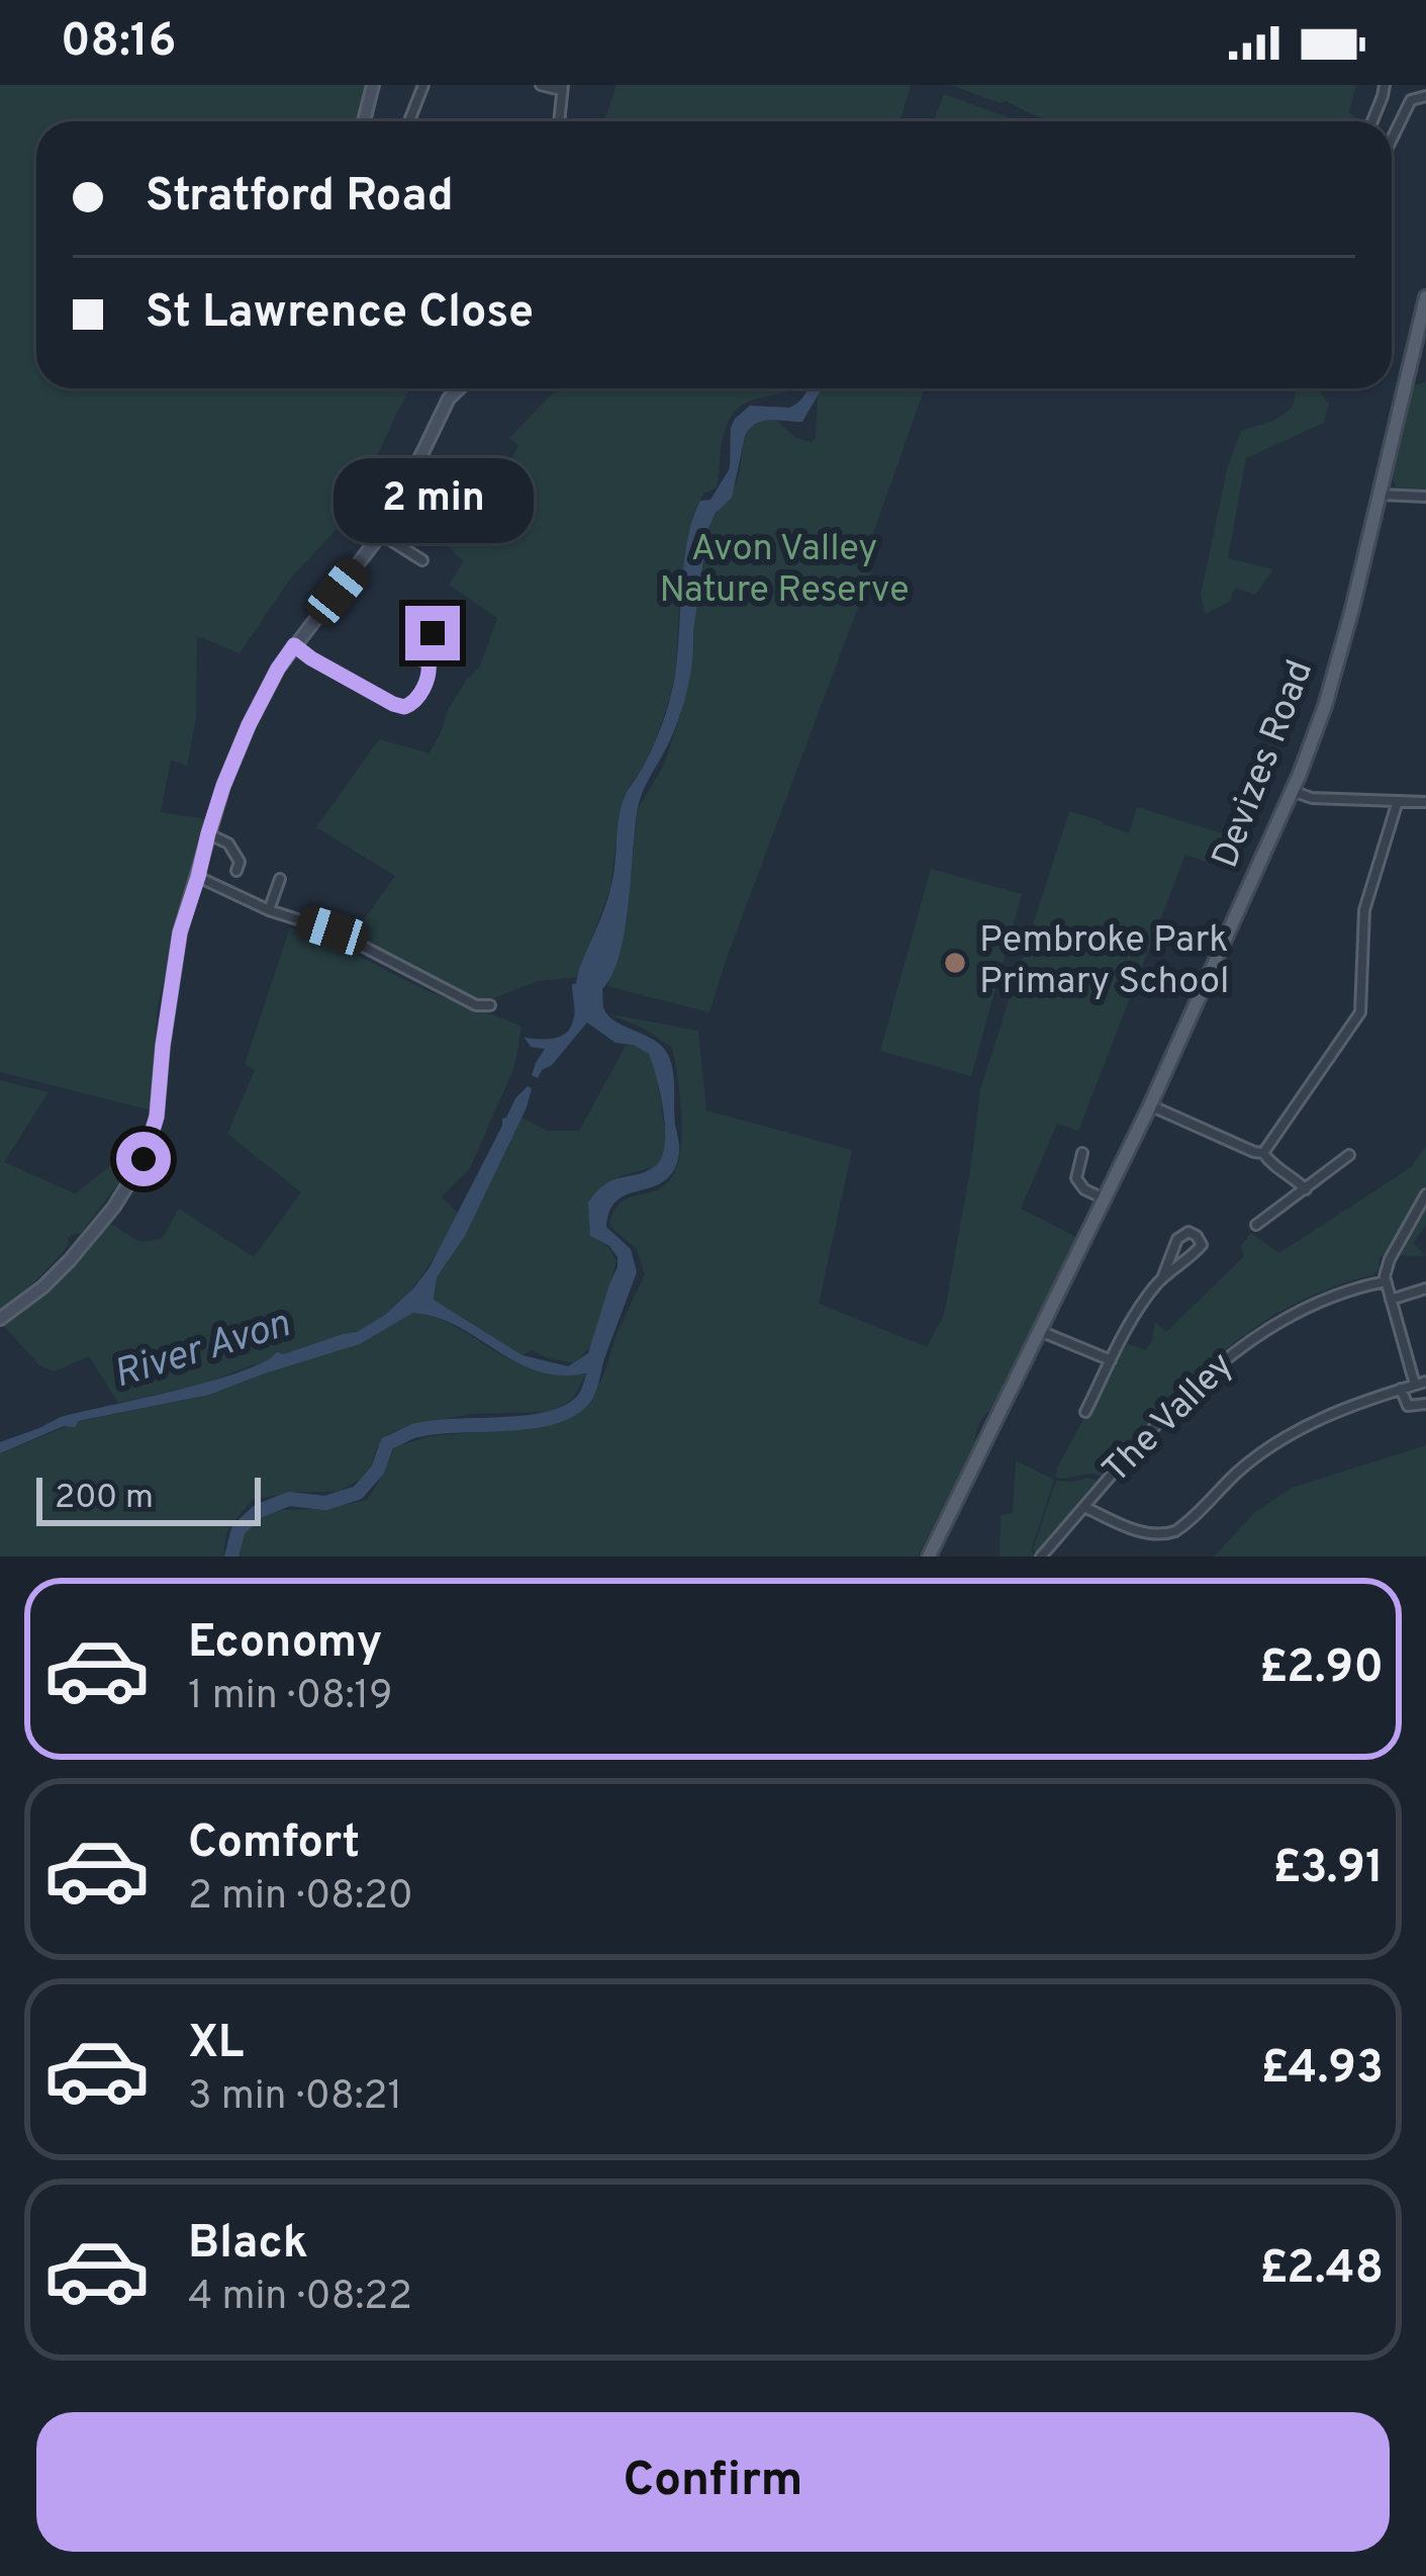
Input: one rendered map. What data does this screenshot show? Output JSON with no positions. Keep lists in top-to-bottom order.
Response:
{
  "streets": {
    "main road": ["Devizes Road"],
    "street": ["The Valley"]
  },
  "water": ["River Avon"],
  "parks": ["Avon Valley Nature Reserve"],
  "places": ["Pembroke Park Primary School"],
  "scale_bar": "200 m",
  "page": {
    "status": "08:16",
    "banner": ["Stratford Road", "St Lawrence Close"],
    "bubble": "2 min",
    "scale": "200 m",
    "list": [
      {
        "name": "Economy",
        "note": "1 min · 08:19",
        "value": "£2.90"
      },
      {
        "name": "Comfort",
        "note": "2 min · 08:20",
        "value": "£3.91"
      },
      {
        "name": "XL",
        "note": "3 min · 08:21",
        "value": "£4.93"
      },
      {
        "name": "Black",
        "note": "4 min · 08:22",
        "value": "£2.48"
      }
    ],
    "buttons": "Confirm"
  }
}
